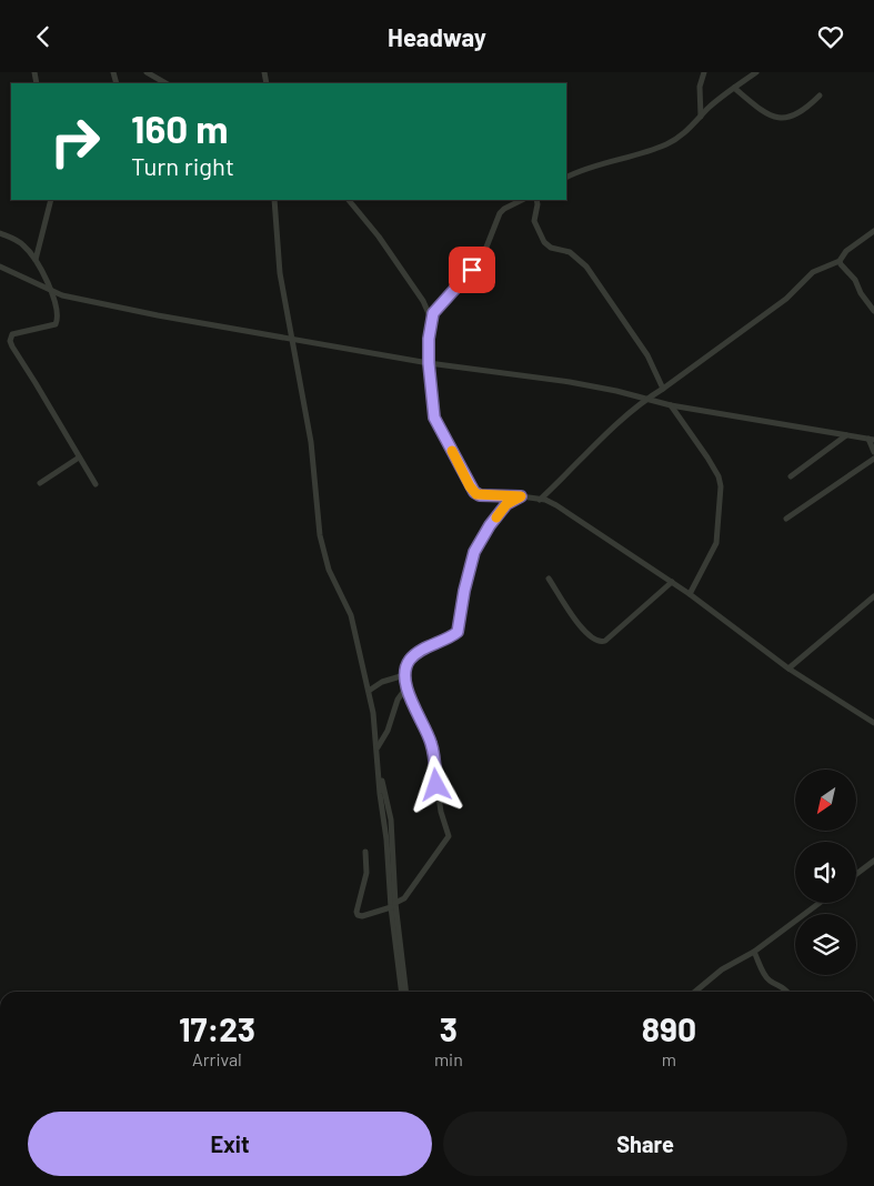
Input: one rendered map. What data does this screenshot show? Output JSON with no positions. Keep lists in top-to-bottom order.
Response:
{
  "north": "bottom left",
  "page": {
    "header": "Headway",
    "turn": ["160 m", "Turn right"],
    "eta": [
      "17:23",
      "Arrival",
      "3",
      "min",
      "890",
      "m"
    ],
    "buttons": ["Exit", "Share"]
  }
}
